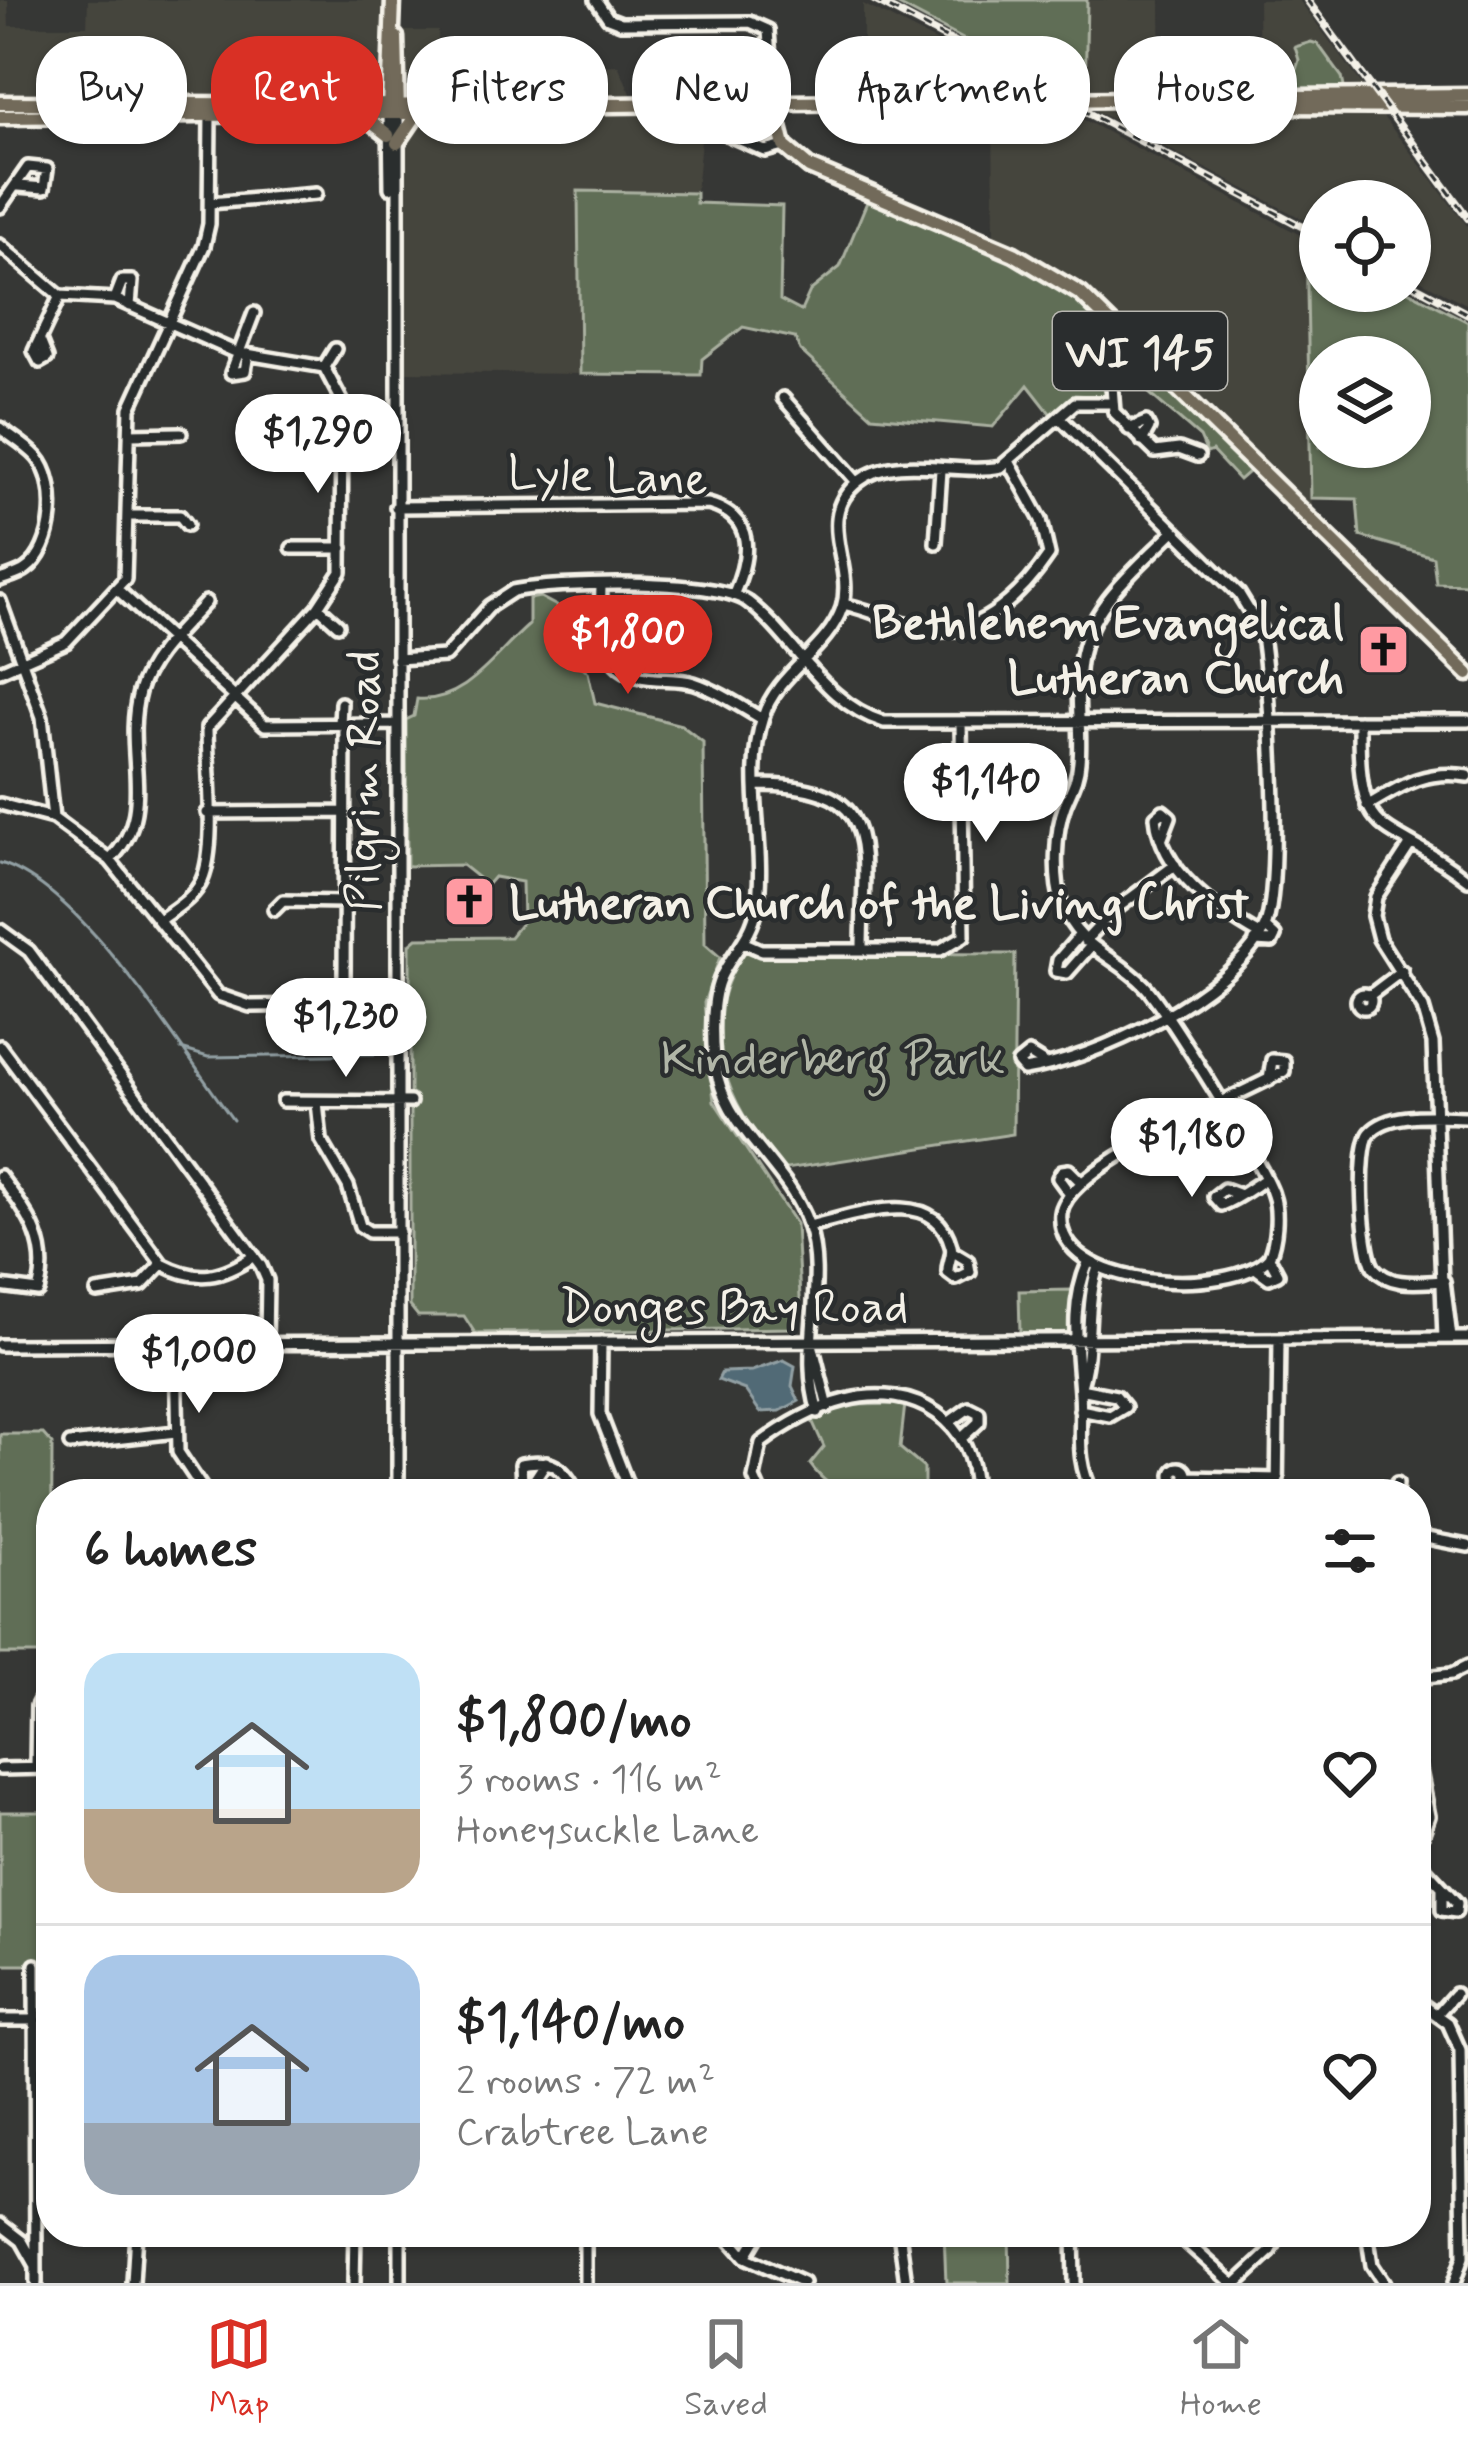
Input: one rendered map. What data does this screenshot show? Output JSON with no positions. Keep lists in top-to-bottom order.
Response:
{
  "streets": {
    "main road": ["WI 145", "Pilgrim Road"],
    "street": ["Lyle Lane", "Donges Bay Road"]
  },
  "crossings": [
    ["Lyle Lane", "Pilgrim Road"],
    ["Pilgrim Road", "Donges Bay Road"]
  ],
  "parks": ["Kinderberg Park"],
  "places": {
    "church": ["Bethlehem Evangelical Lutheran Church", "Lutheran Church of the Living Christ"]
  },
  "page": {
    "chip": [
      "Buy",
      "Rent",
      "Filters",
      "New",
      "Apartment",
      "House"
    ],
    "price": [
      "$1,290",
      "$1,800",
      "$1,140",
      "$1,230",
      "$1,180",
      "$1,000"
    ],
    "heading": "6 homes",
    "list": [
      {
        "name": "$1,800/mo",
        "note": "3 rooms · 116 m² · Honeysuckle Lane"
      },
      {
        "name": "$1,140/mo",
        "note": "2 rooms · 72 m² · Crabtree Lane"
      }
    ],
    "tabs": ["Map", "Saved", "Home"]
  }
}
